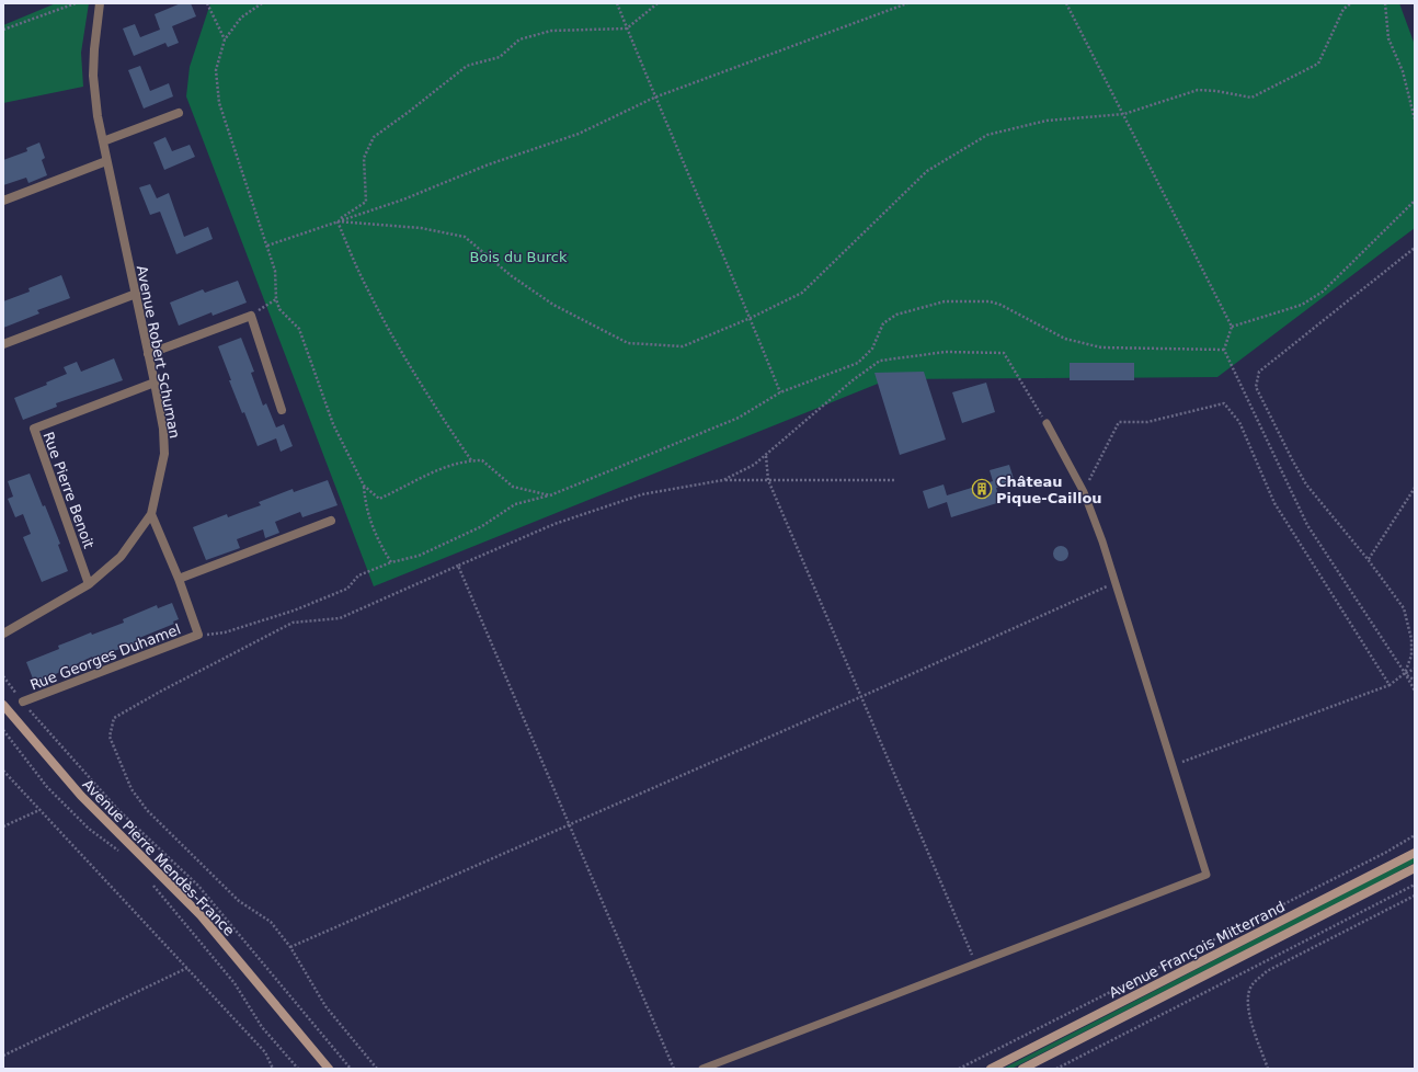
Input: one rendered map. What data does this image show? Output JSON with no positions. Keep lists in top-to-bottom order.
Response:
{
  "streets": {
    "main road": ["Avenue Pierre Mendès-France", "Avenue François Mitterrand"],
    "street": ["Avenue Robert Schuman", "Rue Pierre Benoit", "Rue Georges Duhamel"]
  },
  "crossings": [
    ["Avenue Robert Schuman", "Rue Pierre Benoit"],
    ["Avenue Robert Schuman", "Rue Georges Duhamel"]
  ],
  "parks": ["Bois du Burck"],
  "places": {
    "building": ["Château Pique-Caillou"]
  }
}
